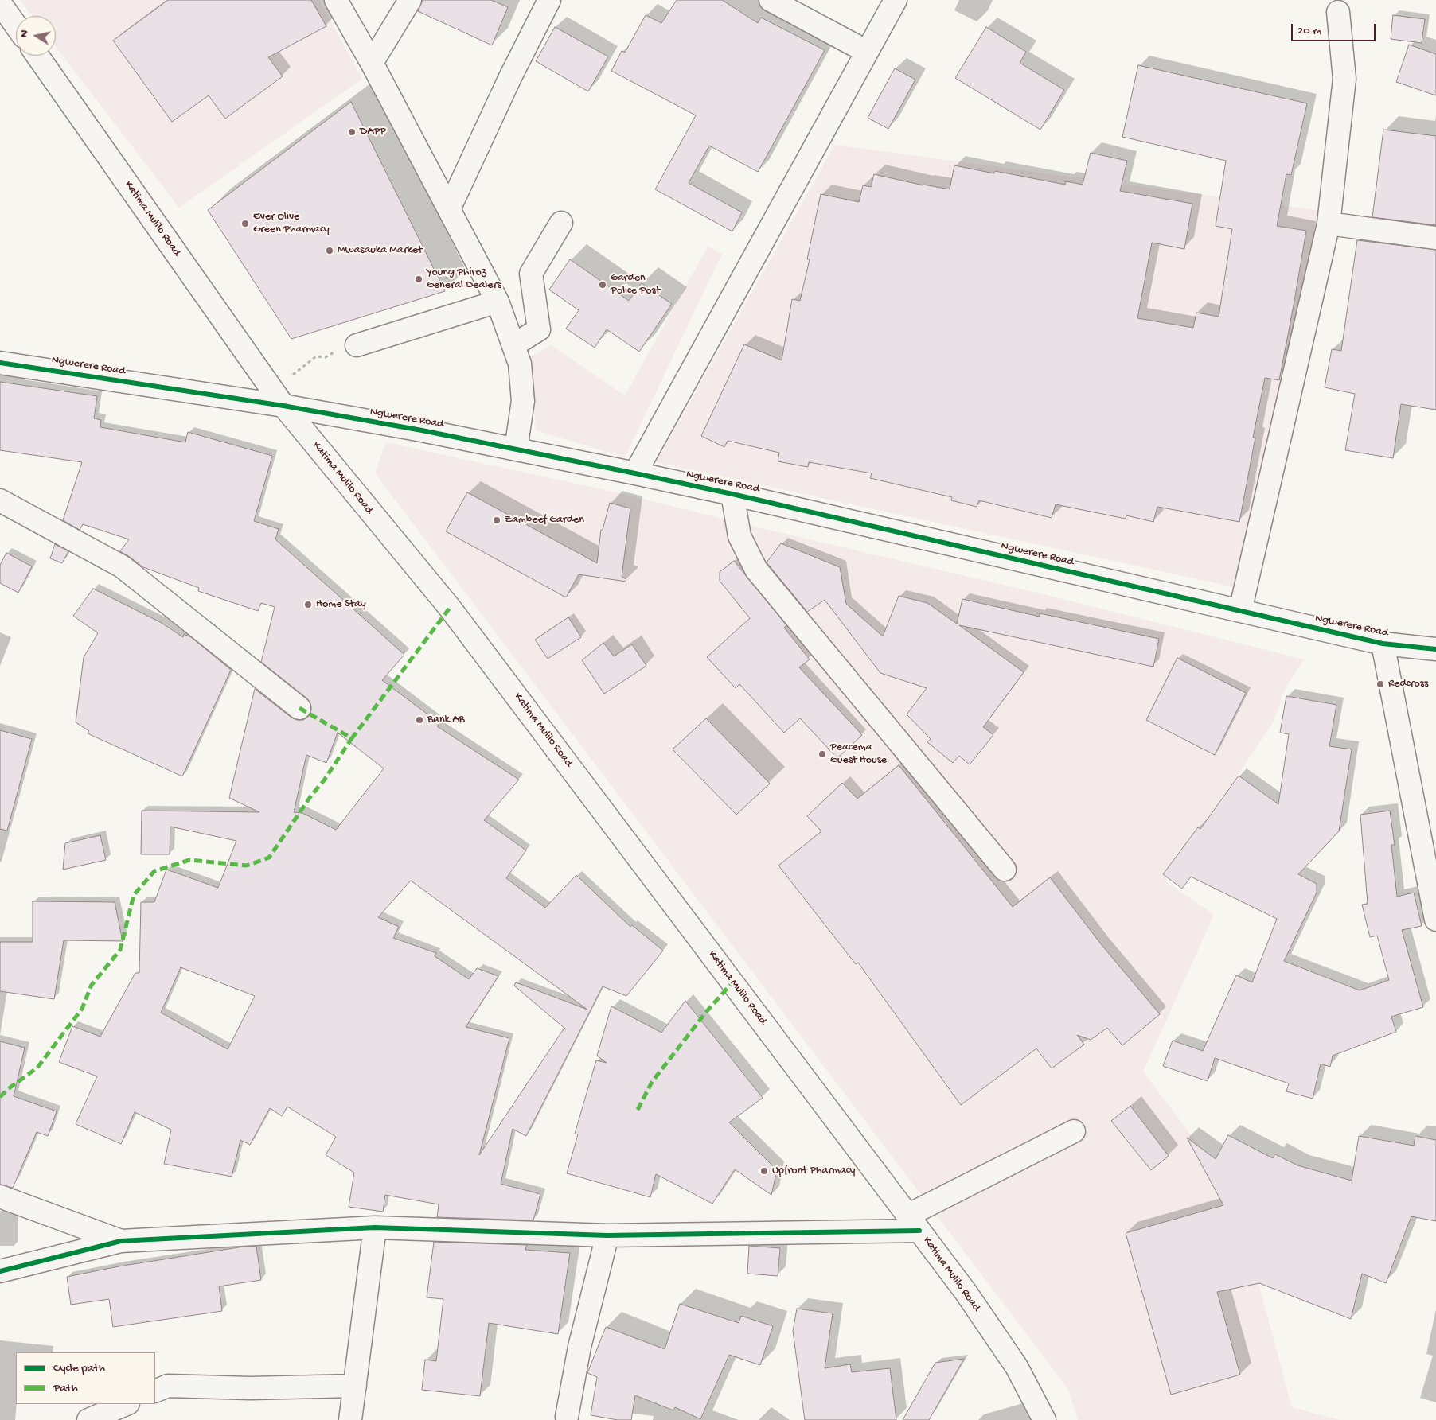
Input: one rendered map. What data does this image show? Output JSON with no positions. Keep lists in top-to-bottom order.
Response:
{
  "streets": {
    "street": ["Katima Mulilo Road", "Ngwerere Road"]
  },
  "crossings": [
    ["Katima Mulilo Road", "Ngwerere Road"]
  ],
  "places": [
    "DAPP",
    "Ever Olive Green Pharmacy",
    "Mwasauka Market",
    "Young Phiroz General Dealers",
    "Garden Police Post",
    "Zambeef Garden",
    "Home Stay",
    "Redcross",
    "Bank AB",
    "Peacema Guest House",
    "Upfront Pharmacy"
  ],
  "legend": ["Cycle path", "Path"],
  "scale_bar": "20 m",
  "north": "left"
}
